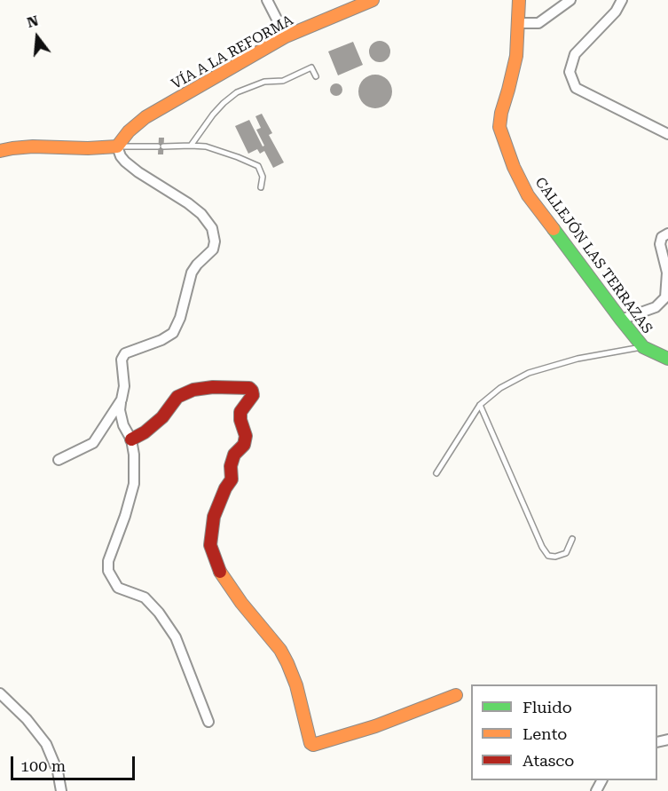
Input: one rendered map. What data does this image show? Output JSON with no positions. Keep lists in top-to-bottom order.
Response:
{
  "streets": {
    "street": ["VÍA A LA REFORMA", "CALLEJÓN LAS TERRAZAS"]
  },
  "legend": ["Fluido", "Lento", "Atasco"],
  "scale_bar": "100 m",
  "north": "top"
}
